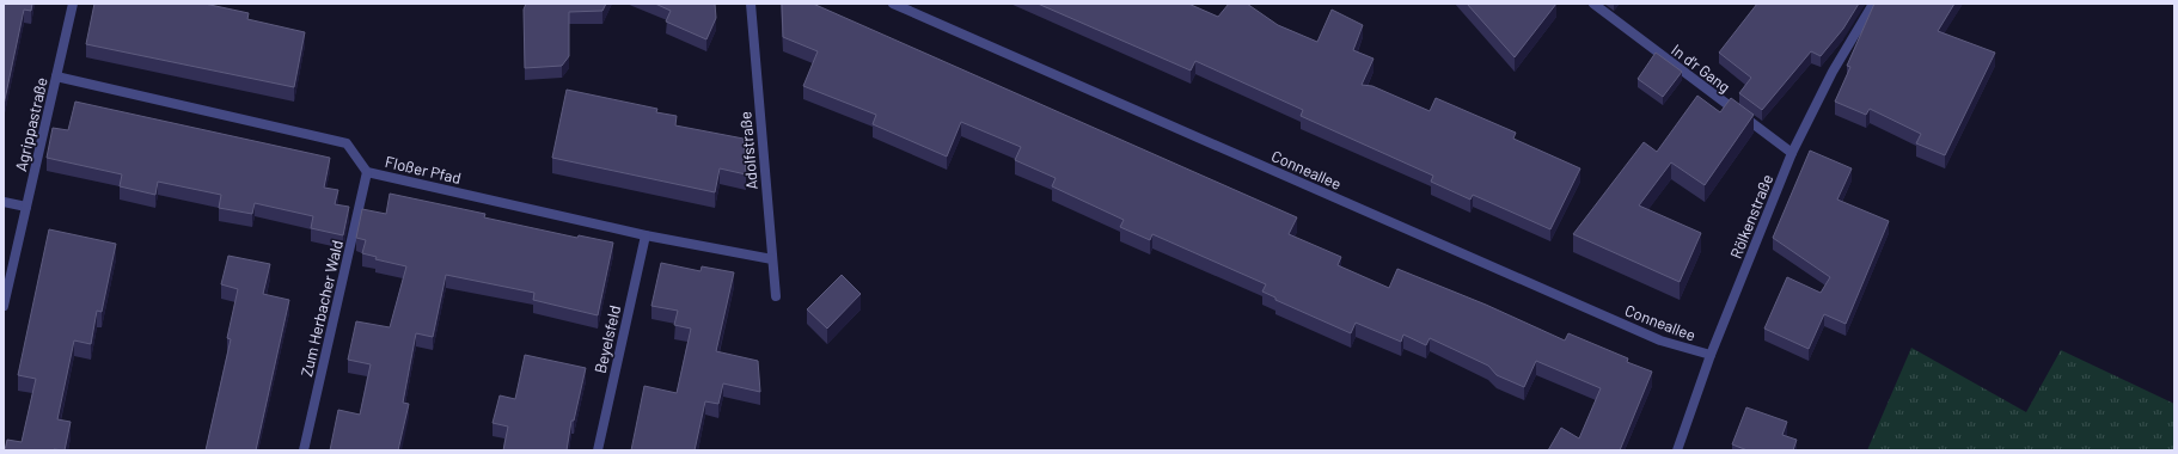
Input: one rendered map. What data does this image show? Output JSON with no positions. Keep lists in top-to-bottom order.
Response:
{
  "streets": {
    "street": [
      "In d'r Gang",
      "Agrippastraße",
      "Adolfstraße",
      "Floßer Pfad",
      "Conneallee",
      "Rölkenstraße",
      "Zum Herbacher Wald",
      "Beyelsfeld"
    ]
  },
  "crossings": [
    ["In d'r Gang", "Rölkenstraße"],
    ["Agrippastraße", "Floßer Pfad"],
    ["Adolfstraße", "Floßer Pfad"],
    ["Floßer Pfad", "Zum Herbacher Wald"],
    ["Floßer Pfad", "Beyelsfeld"],
    ["Conneallee", "Rölkenstraße"]
  ]
}
